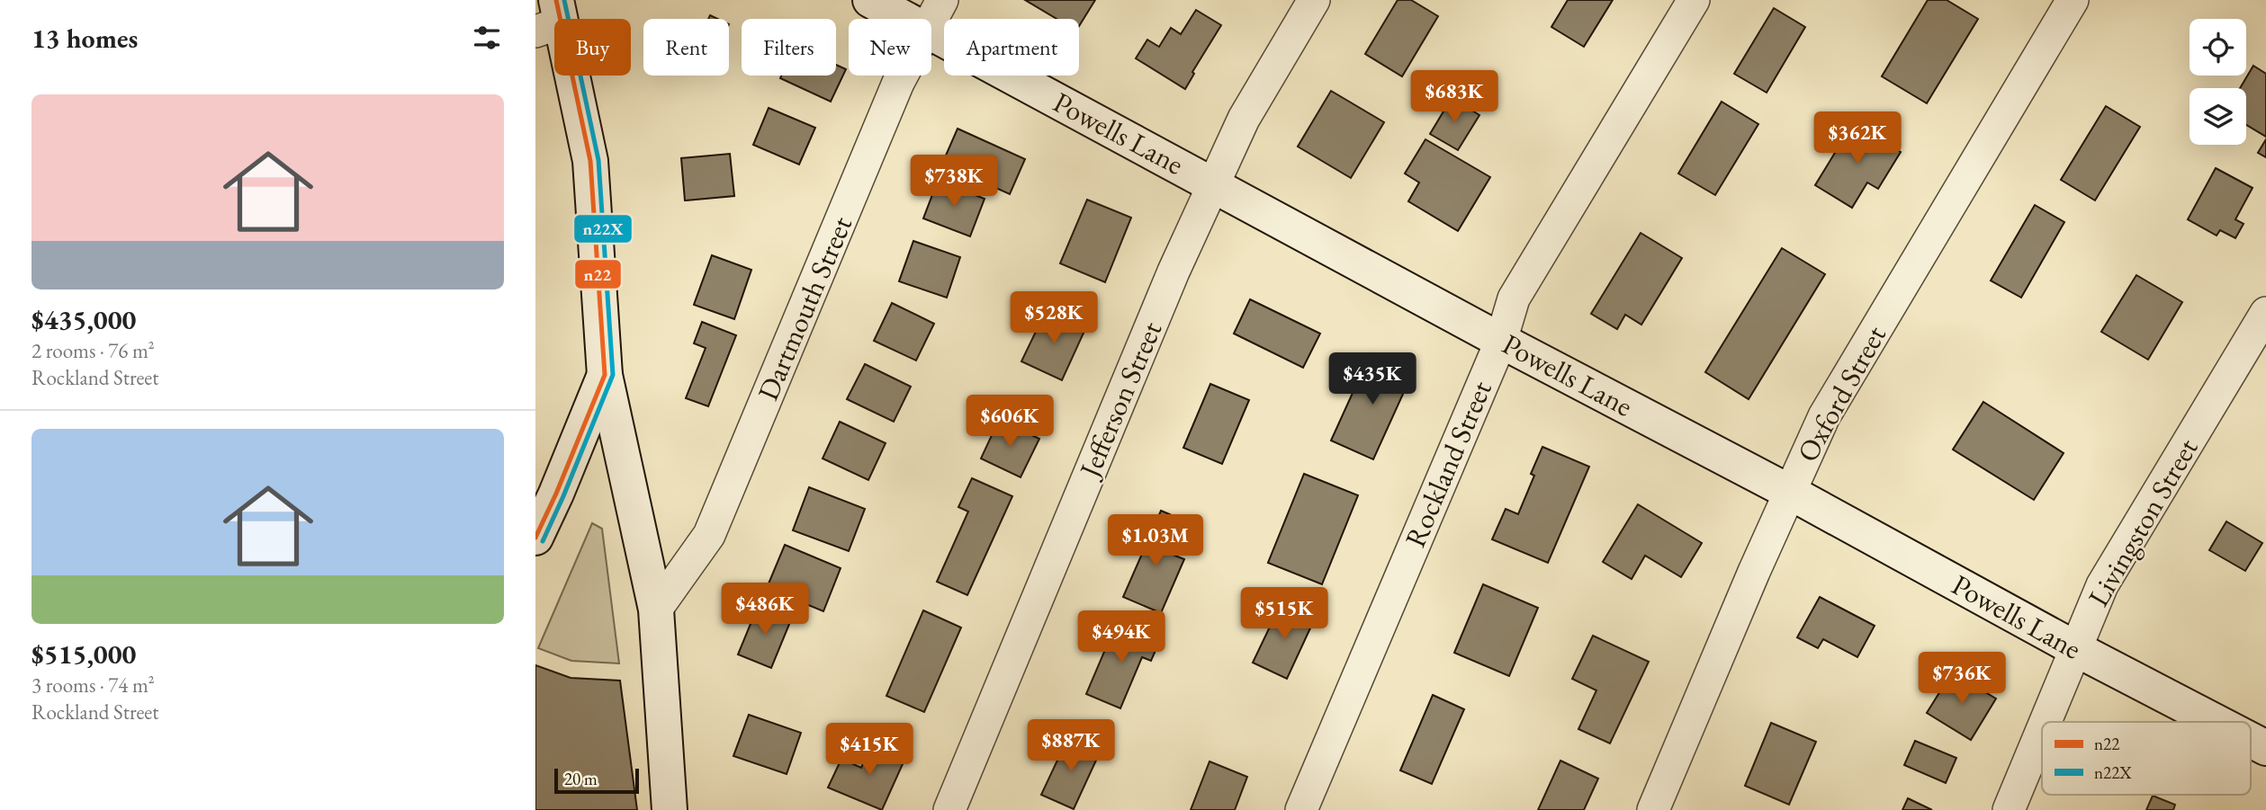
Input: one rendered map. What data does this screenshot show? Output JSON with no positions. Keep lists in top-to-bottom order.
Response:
{
  "streets": {
    "street": [
      "Powells Lane",
      "Dartmouth Street",
      "Oxford Street",
      "Jefferson Street",
      "Rockland Street",
      "Livingston Street"
    ]
  },
  "crossings": [
    ["Powells Lane", "Oxford Street"],
    ["Powells Lane", "Jefferson Street"],
    ["Powells Lane", "Rockland Street"],
    ["Powells Lane", "Livingston Street"]
  ],
  "lines": ["transit line n22", "transit line n22X"],
  "legend": ["n22", "n22X"],
  "scale_bar": "20 m",
  "page": {
    "heading": "13 homes",
    "chip": [
      "Buy",
      "Rent",
      "Filters",
      "New",
      "Apartment"
    ],
    "price": [
      "$683K",
      "$362K",
      "$738K",
      "$528K",
      "$435K",
      "$606K",
      "$1.03M",
      "$486K",
      "$515K",
      "$494K",
      "$736K",
      "$887K",
      "$415K"
    ],
    "list": [
      {
        "name": "$435,000",
        "note": "2 rooms · 76 m² · Rockland Street"
      },
      {
        "name": "$515,000",
        "note": "3 rooms · 74 m² · Rockland Street"
      }
    ],
    "scale": "20 m"
  }
}
